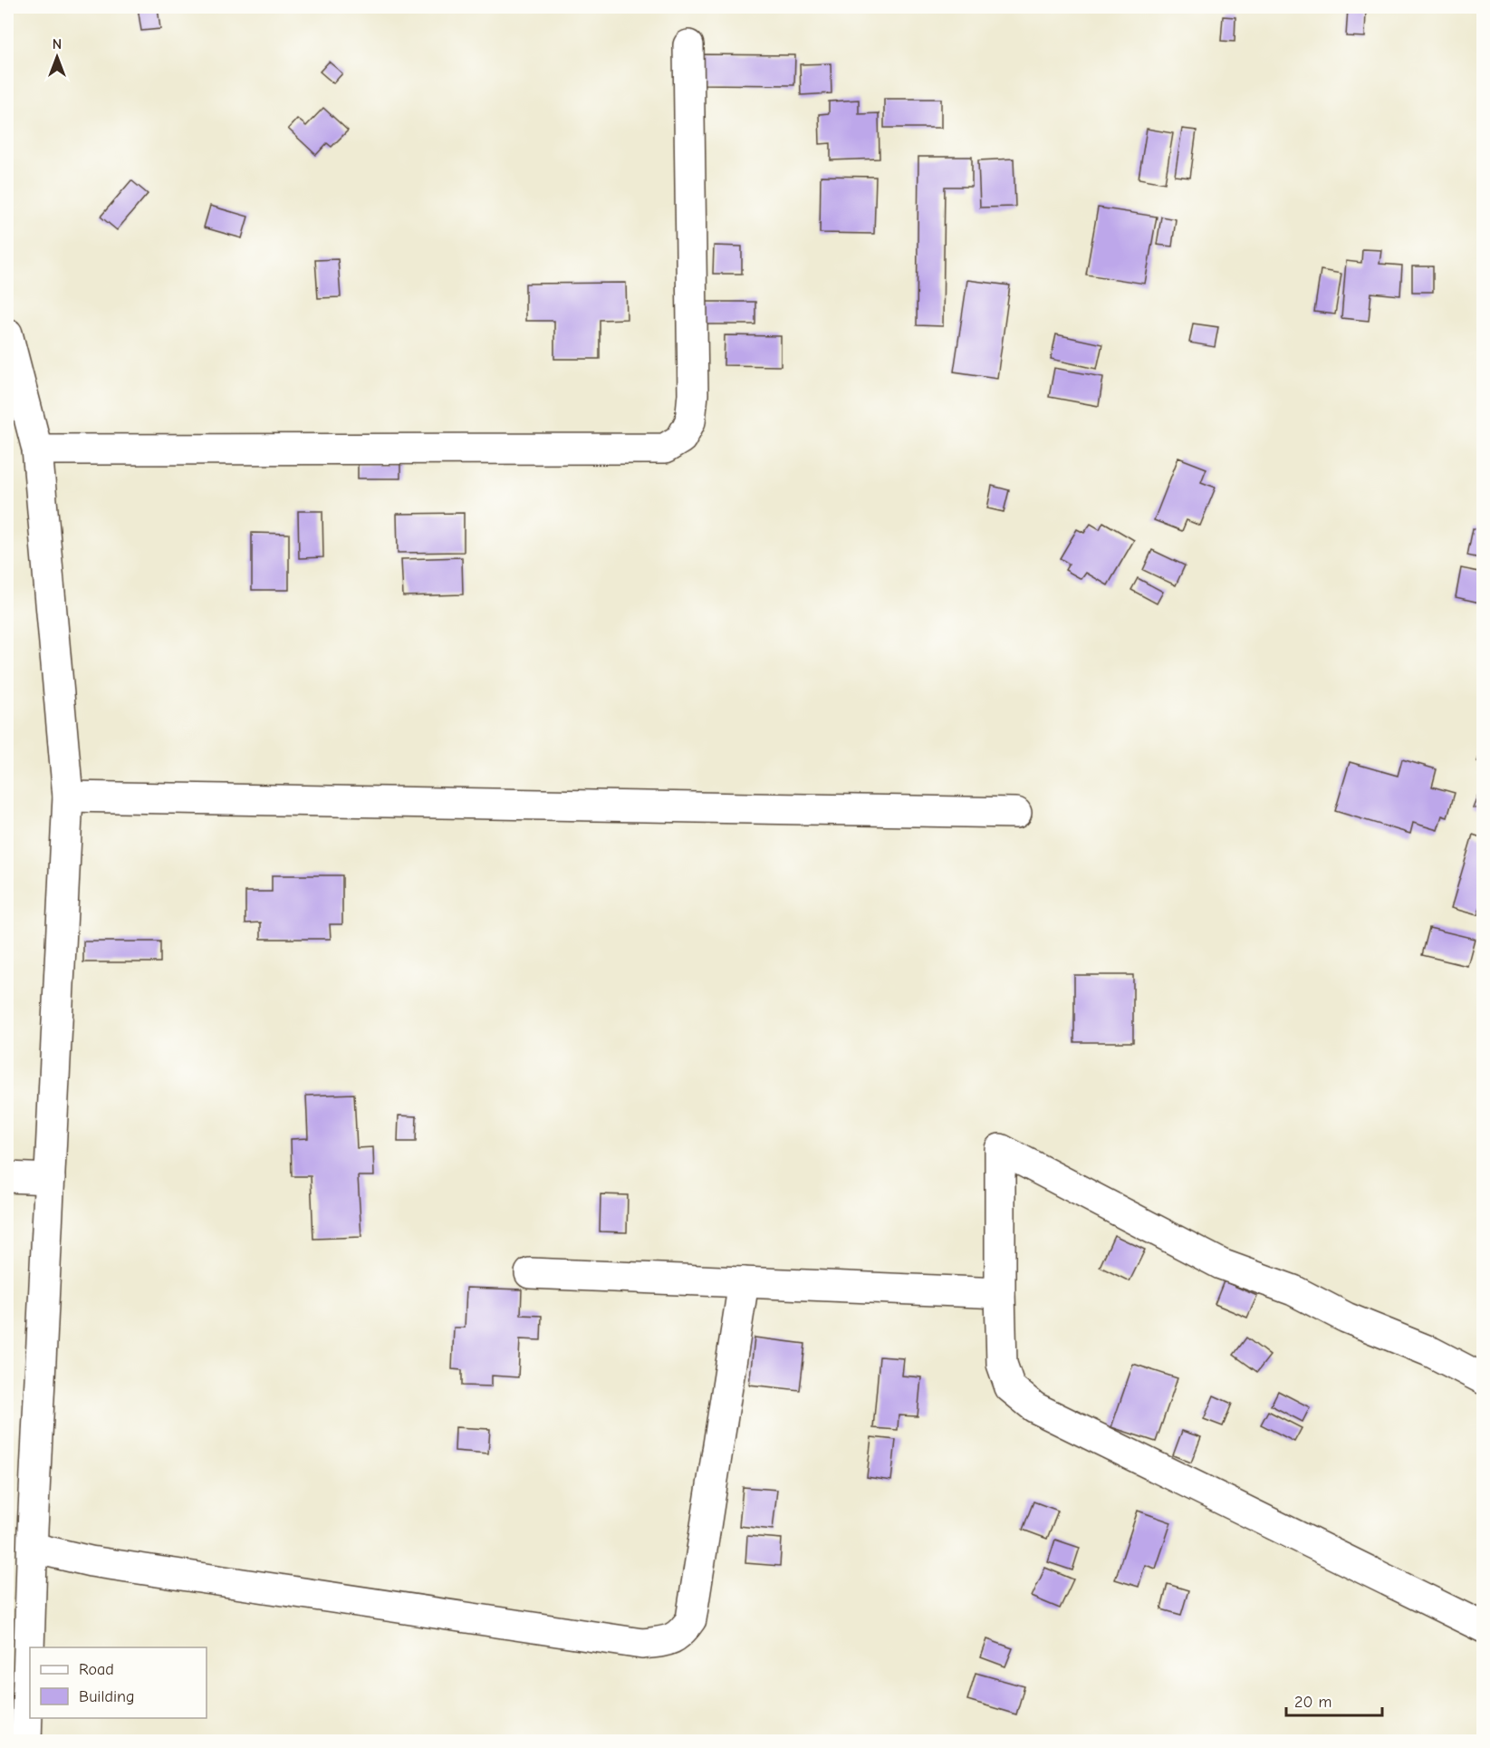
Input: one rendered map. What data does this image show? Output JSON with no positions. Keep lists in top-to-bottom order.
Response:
{
  "legend": ["Road", "Building"],
  "scale_bar": "20 m",
  "north": "top"
}
